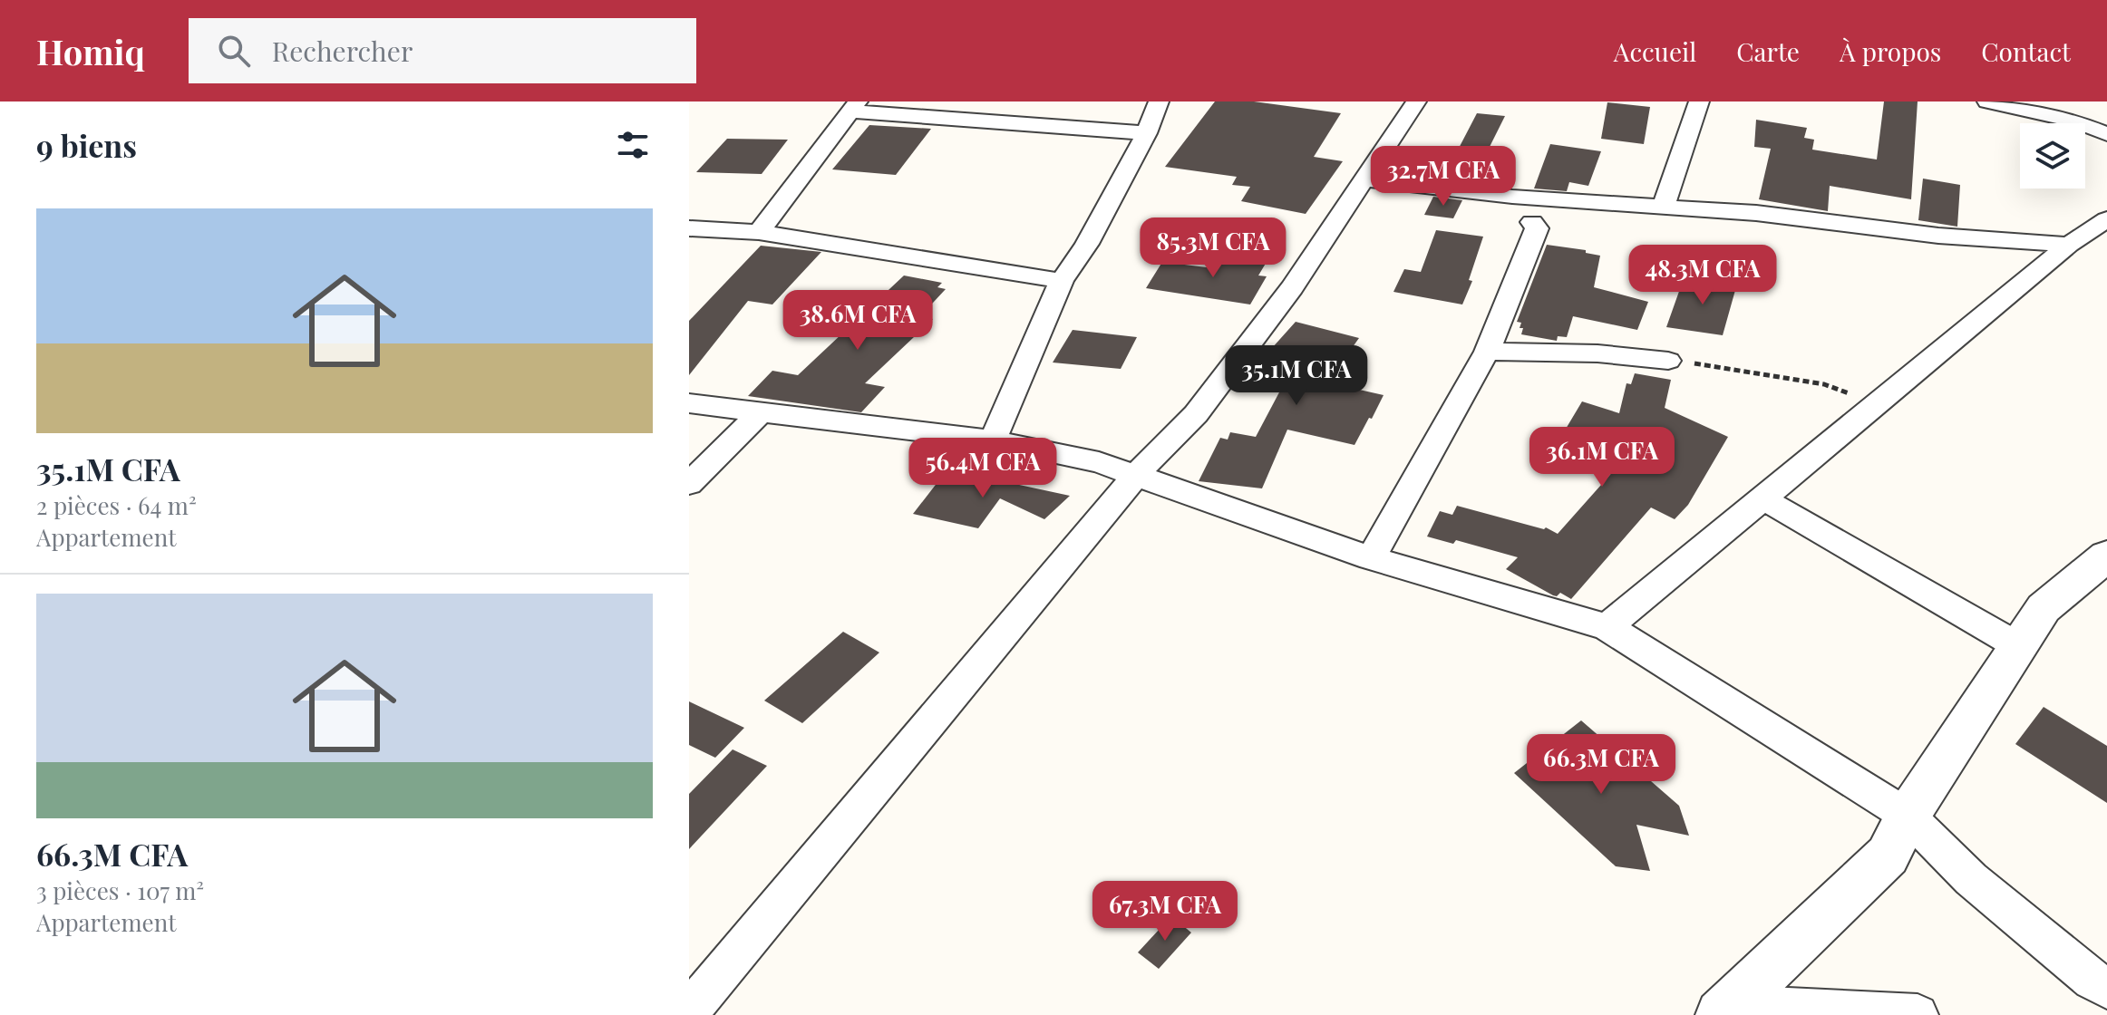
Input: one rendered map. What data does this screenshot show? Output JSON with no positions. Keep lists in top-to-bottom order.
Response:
{
  "page": {
    "header": "Homiq",
    "search": "Rechercher",
    "nav": [
      "Accueil",
      "Carte",
      "À propos",
      "Contact"
    ],
    "heading": "9 biens",
    "price": [
      "32.7M CFA",
      "85.3M CFA",
      "48.3M CFA",
      "38.6M CFA",
      "35.1M CFA",
      "36.1M CFA",
      "56.4M CFA",
      "66.3M CFA",
      "67.3M CFA"
    ],
    "list": [
      {
        "name": "35.1M CFA",
        "note": "2 pièces · 64 m² · Appartement"
      },
      {
        "name": "66.3M CFA",
        "note": "3 pièces · 107 m² · Appartement"
      }
    ]
  }
}
